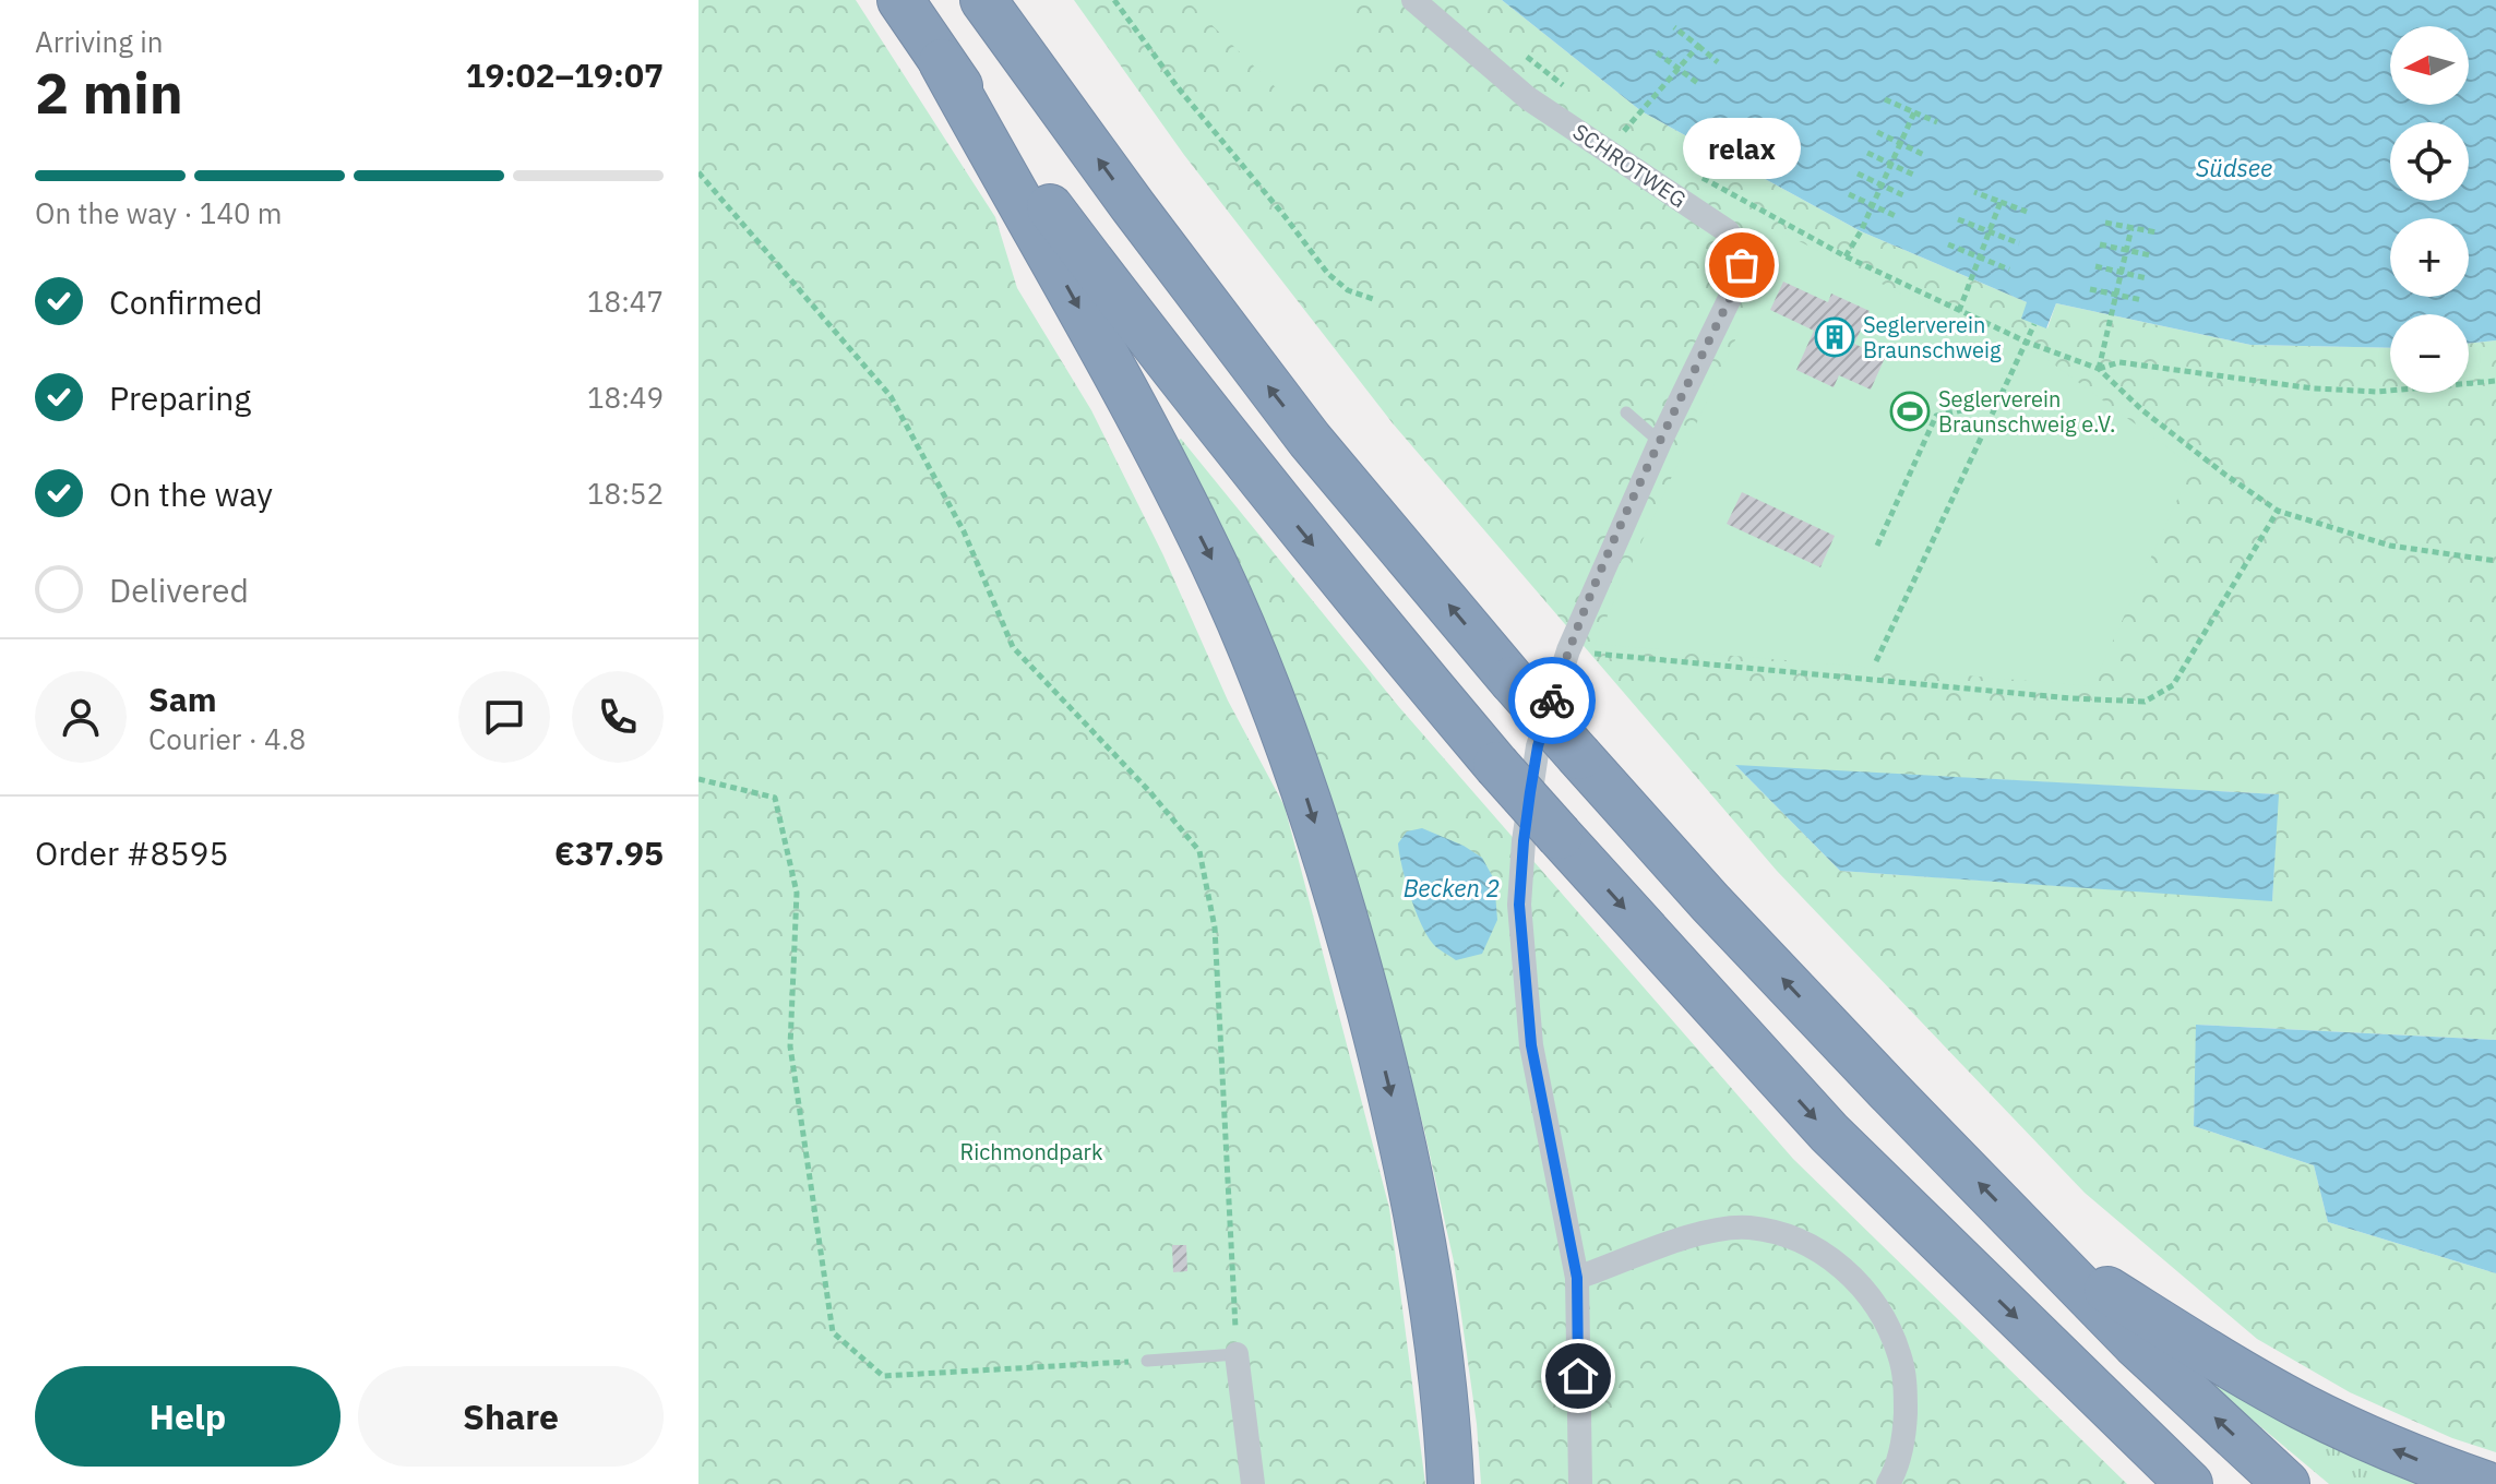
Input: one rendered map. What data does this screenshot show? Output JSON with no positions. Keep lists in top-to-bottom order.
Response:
{
  "streets": {
    "street": ["SCHROTWEG"]
  },
  "water": ["Südsee", "Becken 2"],
  "parks": ["Richmondpark"],
  "places": {
    "other": ["relax"],
    "building": ["Seglerverein Braunschweig"],
    "sports": ["Seglerverein Braunschweig e.V."]
  },
  "north": "left",
  "page": {
    "heading": ["2 min", "Arriving in", "19:02–19:07"],
    "panel": [
      "Sam",
      "Courier · 4.8",
      "Order #8595",
      "€37.95"
    ],
    "map_buttons": ["+", "−"],
    "bubble": "relax",
    "bar": "On the way · 140 m",
    "list": [
      ["Confirmed", "18:47"],
      ["Preparing", "18:49"],
      ["On the way", "18:52"],
      "Delivered"
    ],
    "buttons": ["Help", "Share"]
  }
}
